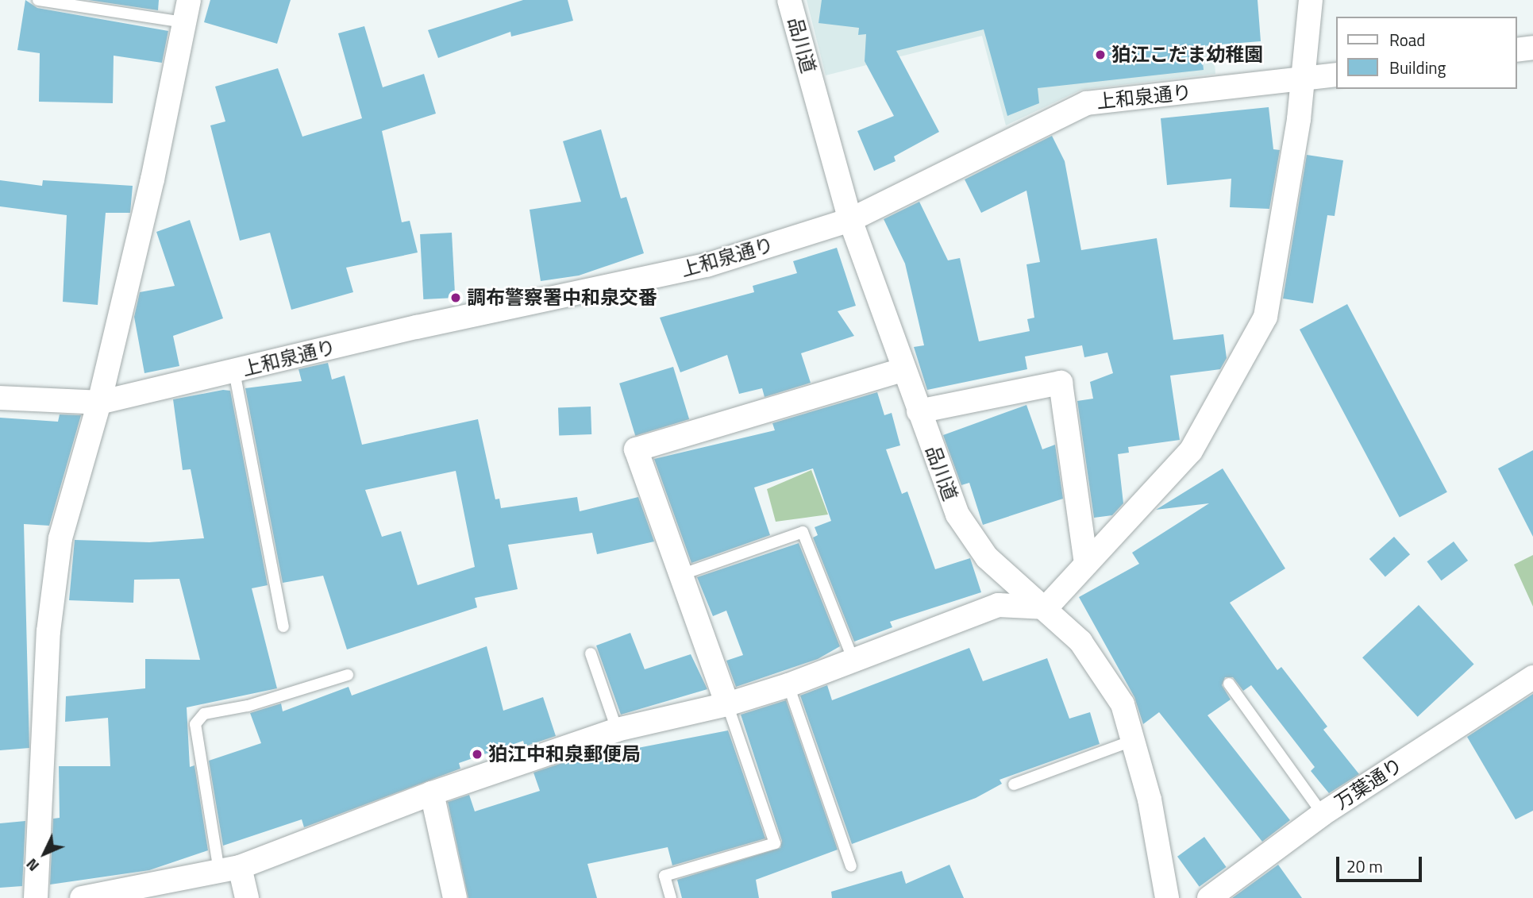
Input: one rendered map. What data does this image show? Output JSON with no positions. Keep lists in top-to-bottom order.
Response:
{
  "streets": {
    "street": ["品川道", "上和泉通り", "万葉通り"]
  },
  "crossings": [
    ["品川道", "上和泉通り"]
  ],
  "places": ["狛江こだま幼稚園", "調布警察署中和泉交番", "狛江中和泉郵便局"],
  "legend": ["Road", "Building"],
  "scale_bar": "20 m",
  "north": "bottom left"
}
